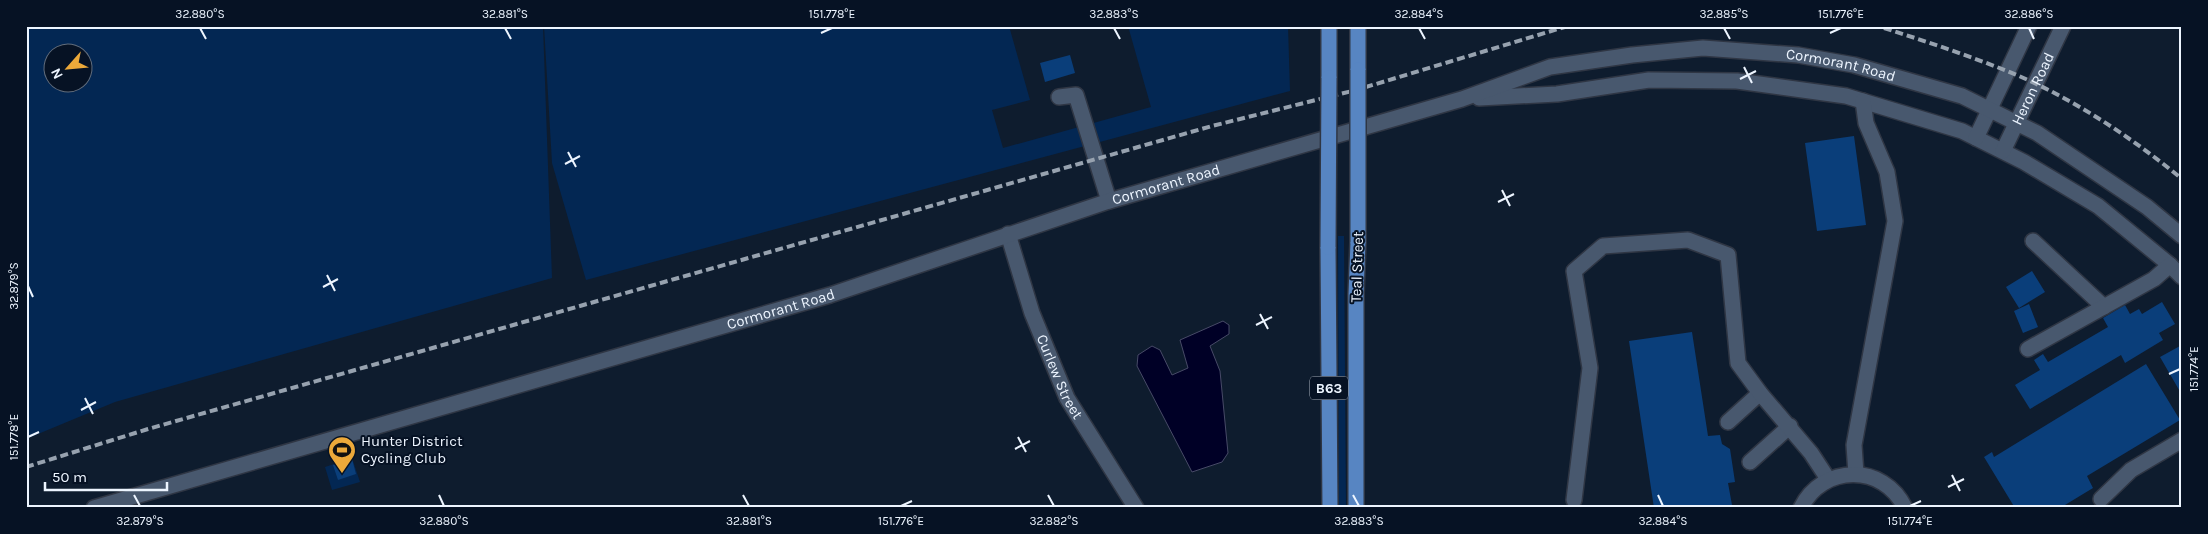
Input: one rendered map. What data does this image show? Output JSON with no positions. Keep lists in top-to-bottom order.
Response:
{
  "streets": {
    "main road": ["Teal Street", "B63"],
    "street": ["Cormorant Road", "Heron Road", "Curlew Street"]
  },
  "crossings": [
    ["Cormorant Road", "Heron Road"],
    ["Cormorant Road", "Curlew Street"]
  ],
  "places": {
    "sports": ["Hunter District Cycling Club"]
  },
  "scale_bar": "50 m",
  "north": "bottom left",
  "coordinates": [
    "32.880°S",
    "32.881°S",
    "151.778°E",
    "32.883°S",
    "32.884°S",
    "32.885°S",
    "151.776°E",
    "32.886°S",
    "32.879°S",
    "151.774°E",
    "32.882°S"
  ]
}
